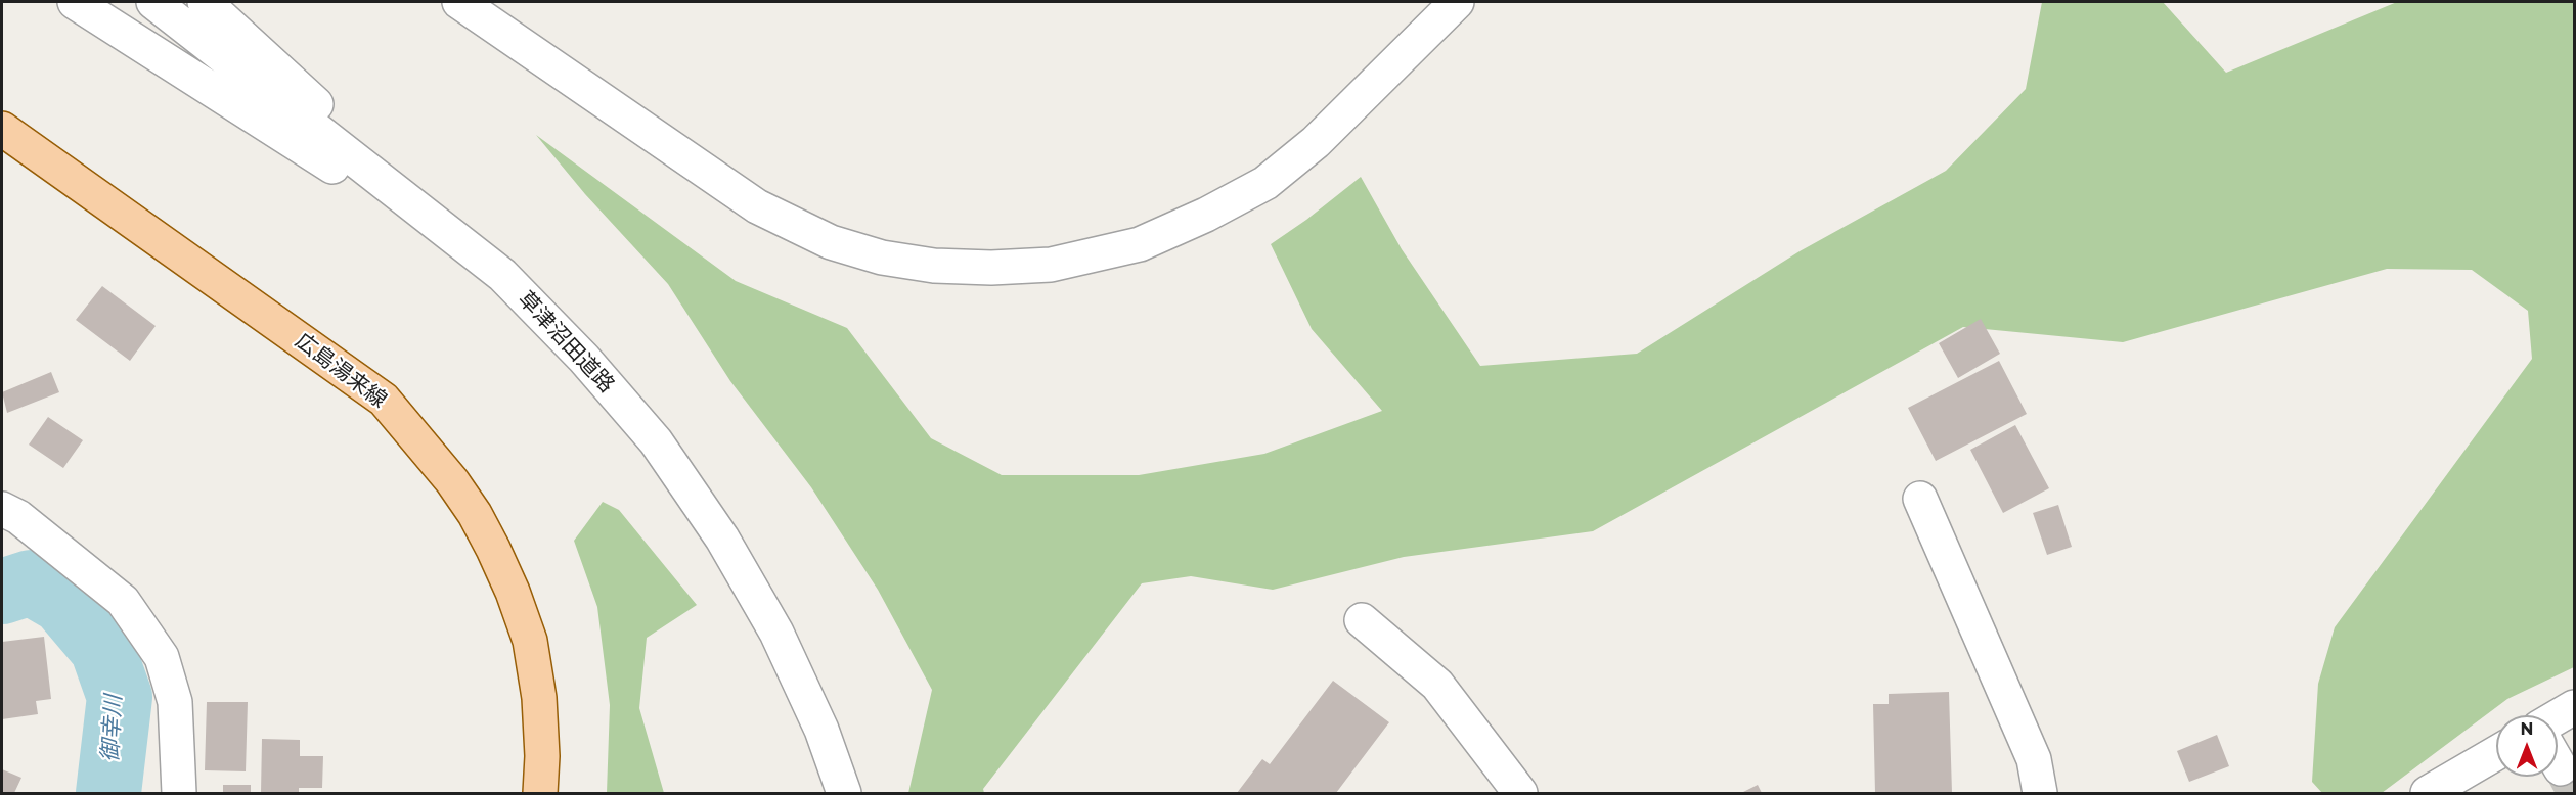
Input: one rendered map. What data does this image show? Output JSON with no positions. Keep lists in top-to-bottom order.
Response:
{
  "streets": {
    "main road": ["広島湯来線"],
    "street": ["草津沼田道路"]
  },
  "water": ["御幸川"],
  "north": "top"
}
